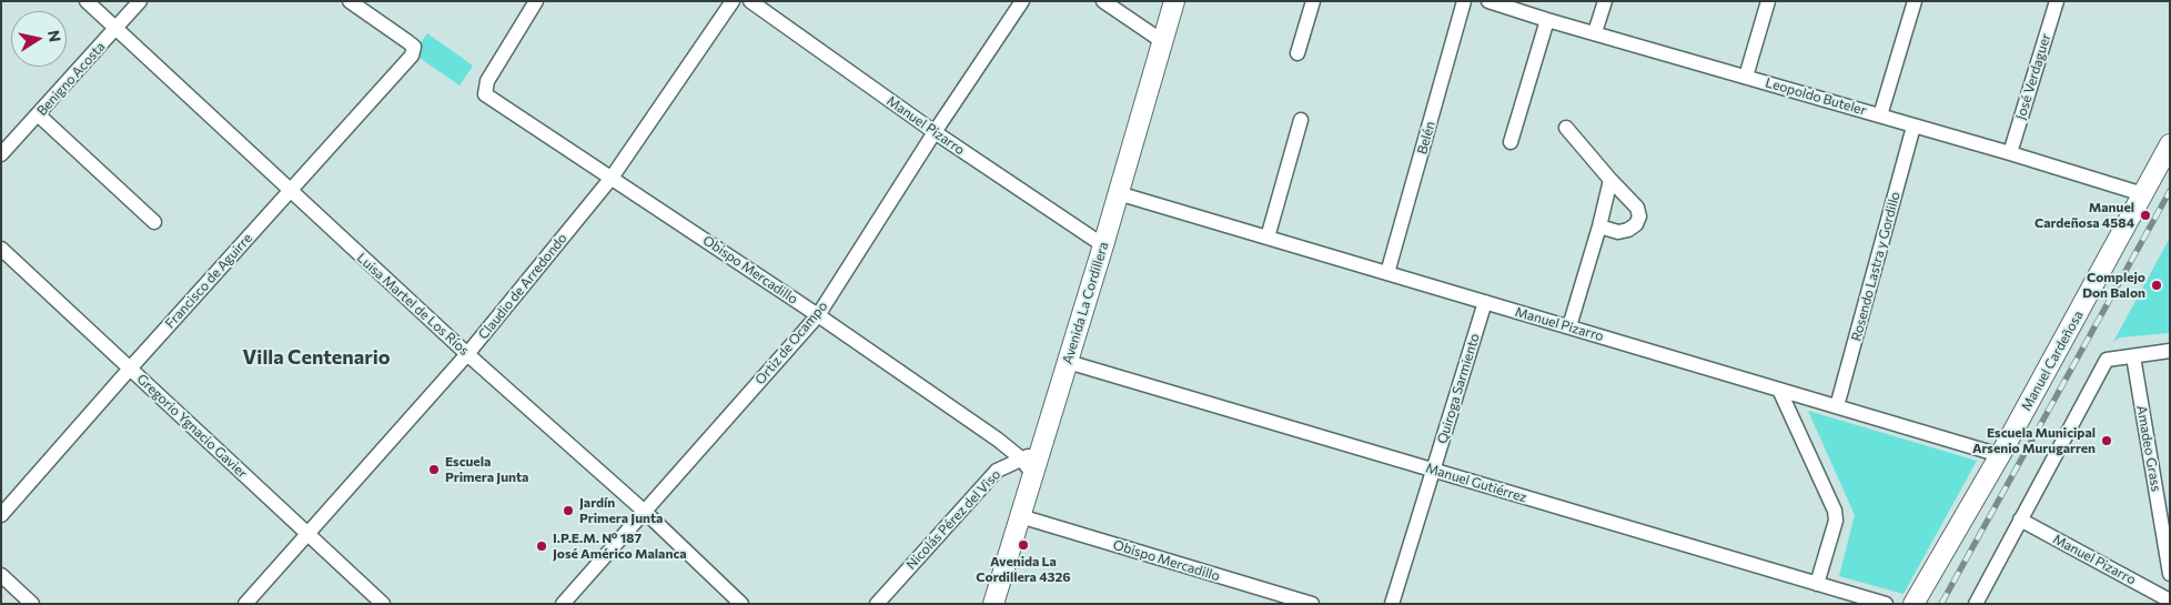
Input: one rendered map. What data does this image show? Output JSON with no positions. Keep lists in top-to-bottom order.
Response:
{
  "streets": {
    "main road": ["Avenida La Cordillera", "Manuel Cardeñosa"],
    "street": [
      "José Verdaguer",
      "Benigno Acosta",
      "Leopoldo Buteler",
      "Manuel Pizarro",
      "Belén",
      "Rosendo Lastra y Gordillo",
      "Obispo Mercadillo",
      "Francisco de Aguirre",
      "Claudio de Arredondo",
      "Luisa Martel de Los Ríos",
      "Ortiz de Ocampo",
      "Quiroga Sarmiento",
      "Gregorio Ygnacio Gavier",
      "Amadeo Grass",
      "Manuel Gutiérrez",
      "Nicolás Pérez del Viso"
    ]
  },
  "crossings": [
    ["José Verdaguer", "Leopoldo Buteler"],
    ["Benigno Acosta", "Luisa Martel de Los Ríos"],
    ["Leopoldo Buteler", "Rosendo Lastra y Gordillo"],
    ["Leopoldo Buteler", "Manuel Cardeñosa"],
    ["Manuel Pizarro", "Belén"],
    ["Manuel Pizarro", "Rosendo Lastra y Gordillo"],
    ["Manuel Pizarro", "Avenida La Cordillera"],
    ["Manuel Pizarro", "Ortiz de Ocampo"],
    ["Manuel Pizarro", "Manuel Cardeñosa"],
    ["Manuel Pizarro", "Quiroga Sarmiento"],
    ["Obispo Mercadillo", "Claudio de Arredondo"],
    ["Obispo Mercadillo", "Avenida La Cordillera"],
    ["Obispo Mercadillo", "Ortiz de Ocampo"],
    ["Obispo Mercadillo", "Nicolás Pérez del Viso"],
    ["Francisco de Aguirre", "Luisa Martel de Los Ríos"],
    ["Francisco de Aguirre", "Gregorio Ygnacio Gavier"],
    ["Claudio de Arredondo", "Luisa Martel de Los Ríos"],
    ["Claudio de Arredondo", "Gregorio Ygnacio Gavier"],
    ["Avenida La Cordillera", "Manuel Gutiérrez"],
    ["Avenida La Cordillera", "Nicolás Pérez del Viso"],
    ["Luisa Martel de Los Ríos", "Ortiz de Ocampo"],
    ["Quiroga Sarmiento", "Manuel Gutiérrez"]
  ],
  "districts": ["Villa Centenario"],
  "places": [
    "Manuel Cardeñosa 4584",
    "Complejo Don Balon",
    "Escuela Municipal Arsenio Murugarren",
    "Escuela Primera Junta",
    "Jardín Primera Junta",
    "Avenida La Cordillera 4326",
    "I.P.E.M. Nº 187 José Américo Malanca"
  ],
  "north": "right"
}
